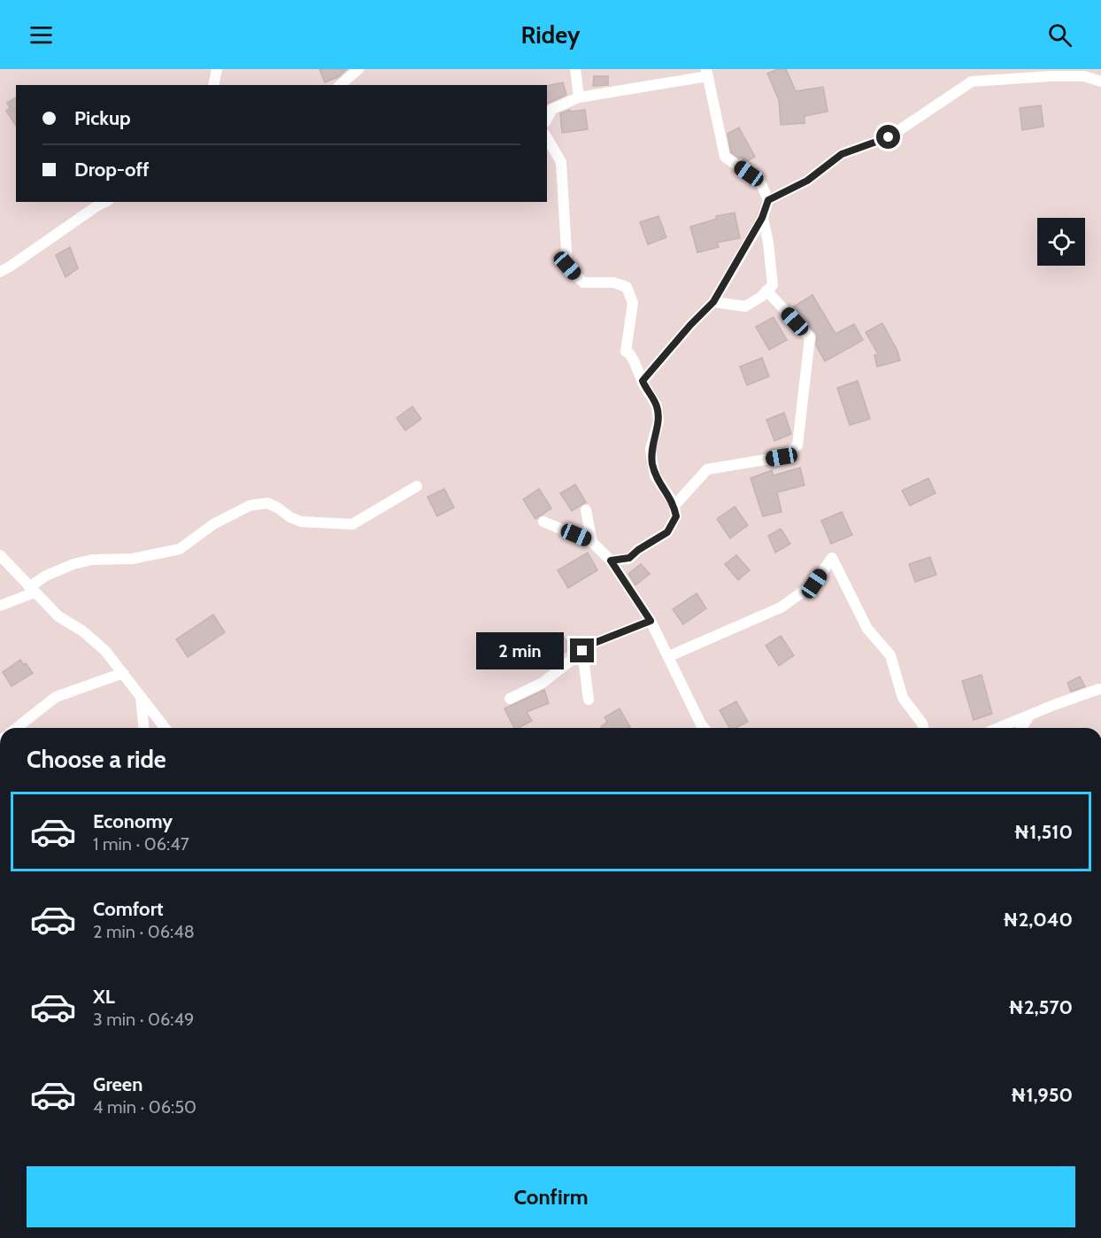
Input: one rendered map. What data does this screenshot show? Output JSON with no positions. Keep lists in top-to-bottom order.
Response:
{
  "page": {
    "header": "Ridey",
    "banner": ["Pickup", "Drop-off"],
    "bubble": "2 min",
    "heading": "Choose a ride",
    "list": [
      {
        "name": "Economy",
        "note": "1 min · 06:47",
        "value": "₦1,510"
      },
      {
        "name": "Comfort",
        "note": "2 min · 06:48",
        "value": "₦2,040"
      },
      {
        "name": "XL",
        "note": "3 min · 06:49",
        "value": "₦2,570"
      },
      {
        "name": "Green",
        "note": "4 min · 06:50",
        "value": "₦1,950"
      }
    ],
    "buttons": "Confirm"
  }
}
